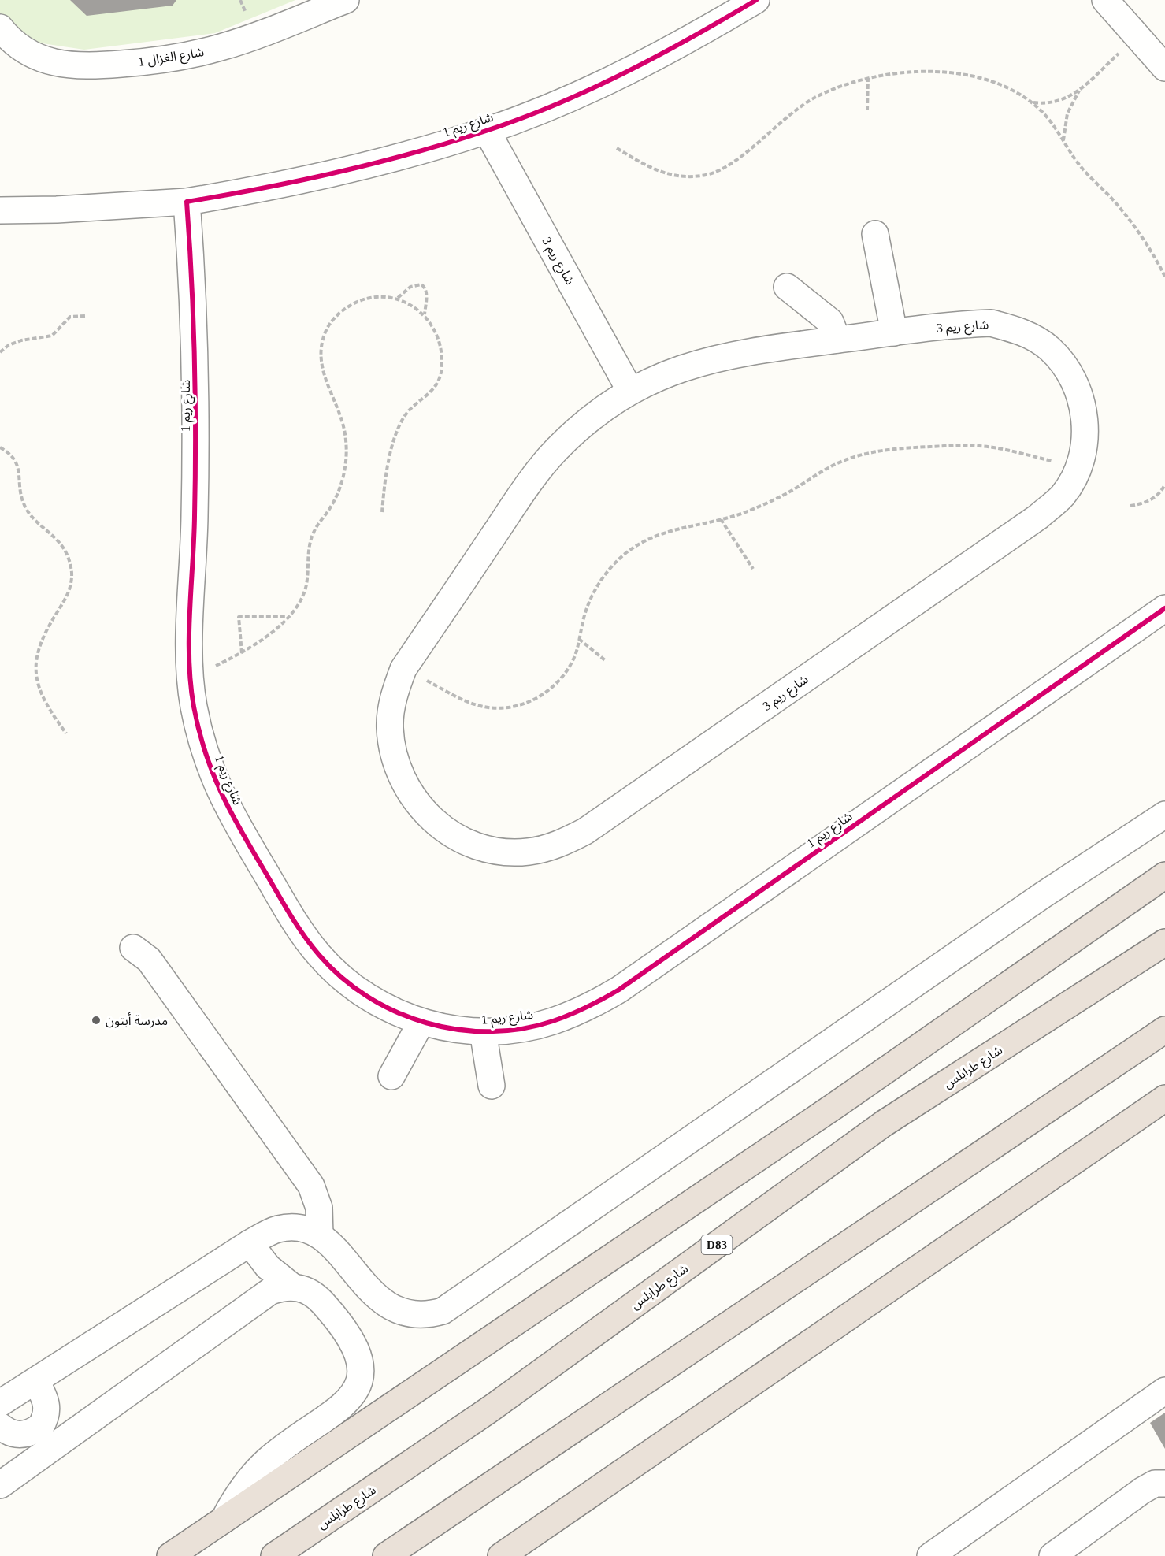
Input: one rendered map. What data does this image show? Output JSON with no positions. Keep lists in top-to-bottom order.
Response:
{
  "streets": {
    "highway": ["شارع طرابلس", "D83"],
    "street": ["شارع الغزال 1", "شارع ريم 1", "شارع ريم 3"]
  },
  "crossings": [
    ["شارع ريم 1", "شارع ريم 3"]
  ],
  "places": ["مدرسة أبتون"]
}
